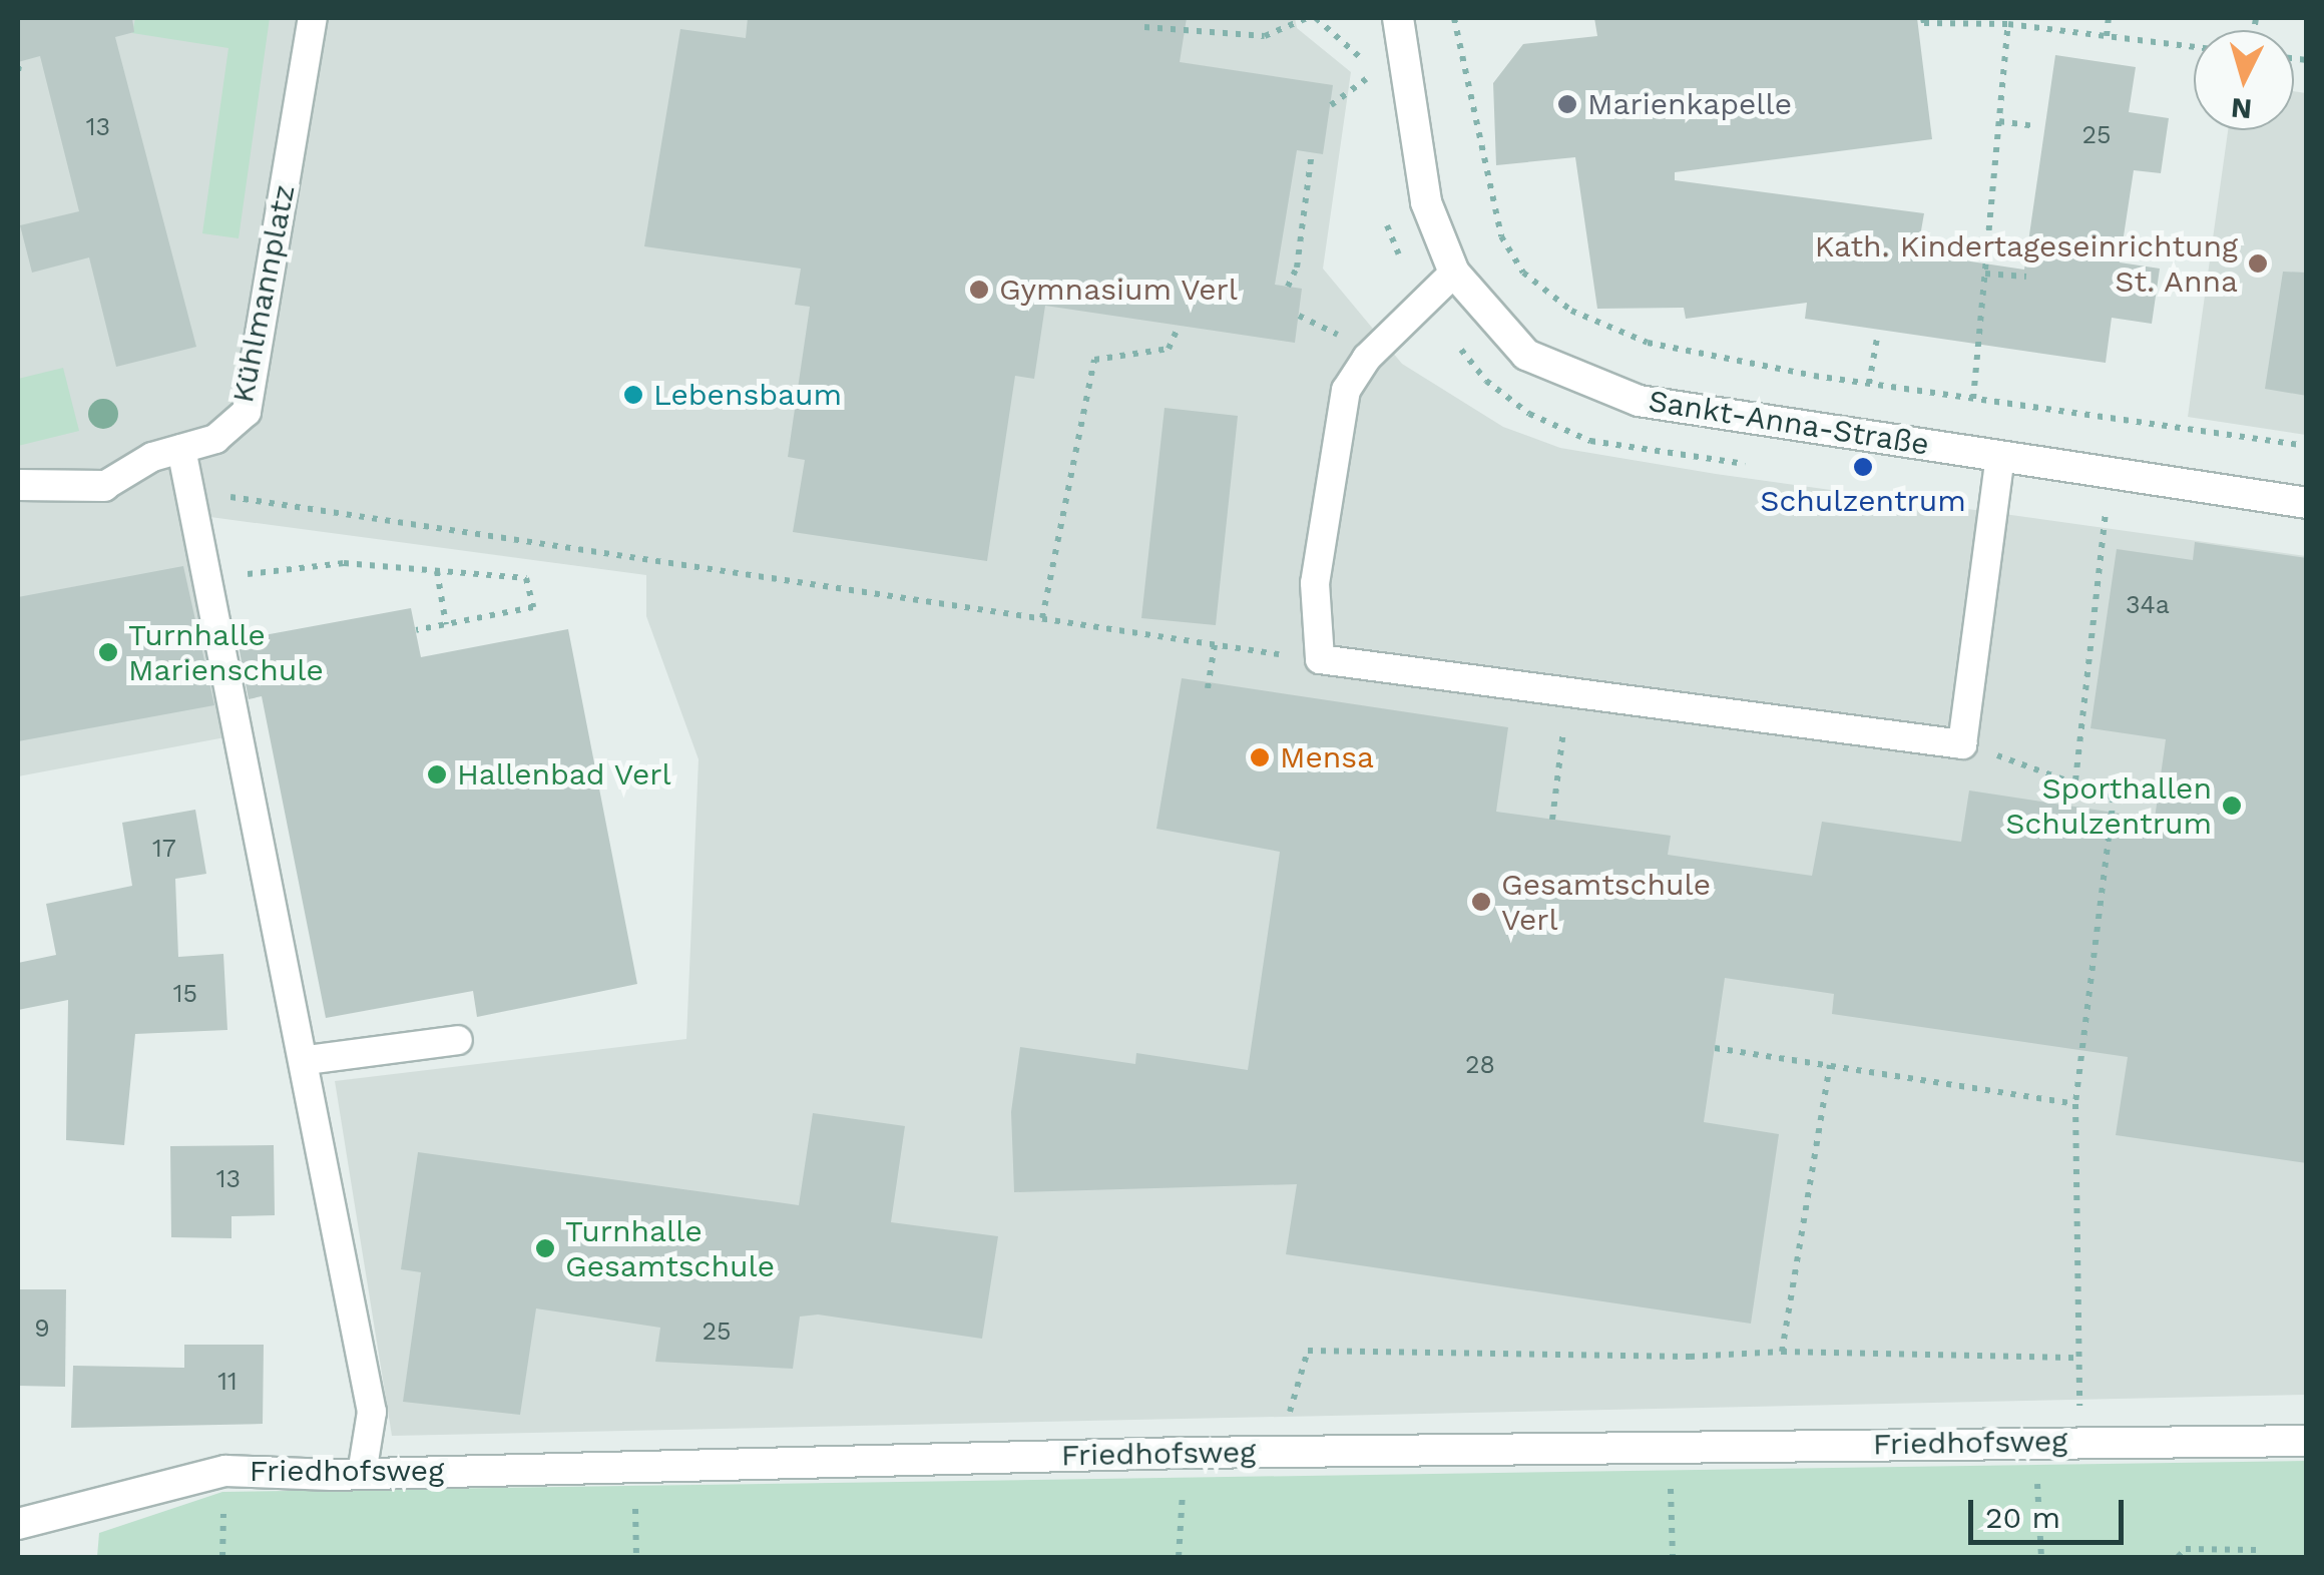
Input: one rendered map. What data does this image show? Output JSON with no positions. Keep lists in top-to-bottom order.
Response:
{
  "streets": {
    "street": ["Sankt-Anna-Straße", "Friedhofsweg"],
    "lane": ["Kühlmannplatz"]
  },
  "places": [
    "Marienkapelle",
    "Kath. Kindertageseinrichtung St. Anna",
    "Gymnasium Verl",
    "Lebensbaum",
    "Schulzentrum",
    "Turnhalle Marienschule",
    "Mensa",
    "Hallenbad Verl",
    "Sporthallen Schulzentrum",
    "Gesamtschule Verl",
    "Turnhalle Gesamtschule"
  ],
  "house_numbers": [
    "13",
    "25",
    "34a",
    "17",
    "15",
    "28",
    "13",
    "9",
    "25",
    "11"
  ],
  "scale_bar": "20 m",
  "north": "bottom"
}
